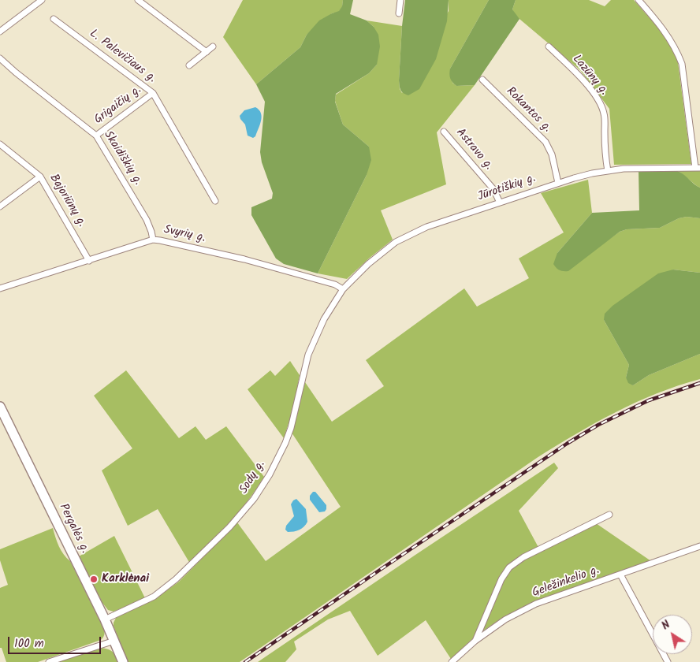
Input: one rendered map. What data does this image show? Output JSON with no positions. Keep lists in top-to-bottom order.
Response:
{
  "streets": {
    "main road": ["Pergalės g."],
    "street": [
      "L. Palevičiaus g.",
      "Lazūnų g.",
      "Grigaičių g.",
      "Rokantos g.",
      "Astravo g.",
      "Skaidiškių g.",
      "Jūrotiškių g.",
      "Bajoriūnų g.",
      "Svyrių g.",
      "Sodų g.",
      "Geležinkelio g."
    ]
  },
  "crossings": [
    ["L. Palevičiaus g.", "Grigaičių g."],
    ["Lazūnų g.", "Jūrotiškių g."],
    ["Grigaičių g.", "Skaidiškių g."],
    ["Rokantos g.", "Jūrotiškių g."],
    ["Astravo g.", "Jūrotiškių g."],
    ["Skaidiškių g.", "Svyrių g."],
    ["Jūrotiškių g.", "Svyrių g."],
    ["Jūrotiškių g.", "Sodų g."],
    ["Bajoriūnų g.", "Svyrių g."],
    ["Svyrių g.", "Sodų g."],
    ["Sodų g.", "Pergalės g."]
  ],
  "places": ["Karklėnai"],
  "scale_bar": "100 m",
  "north": "top left"
}
